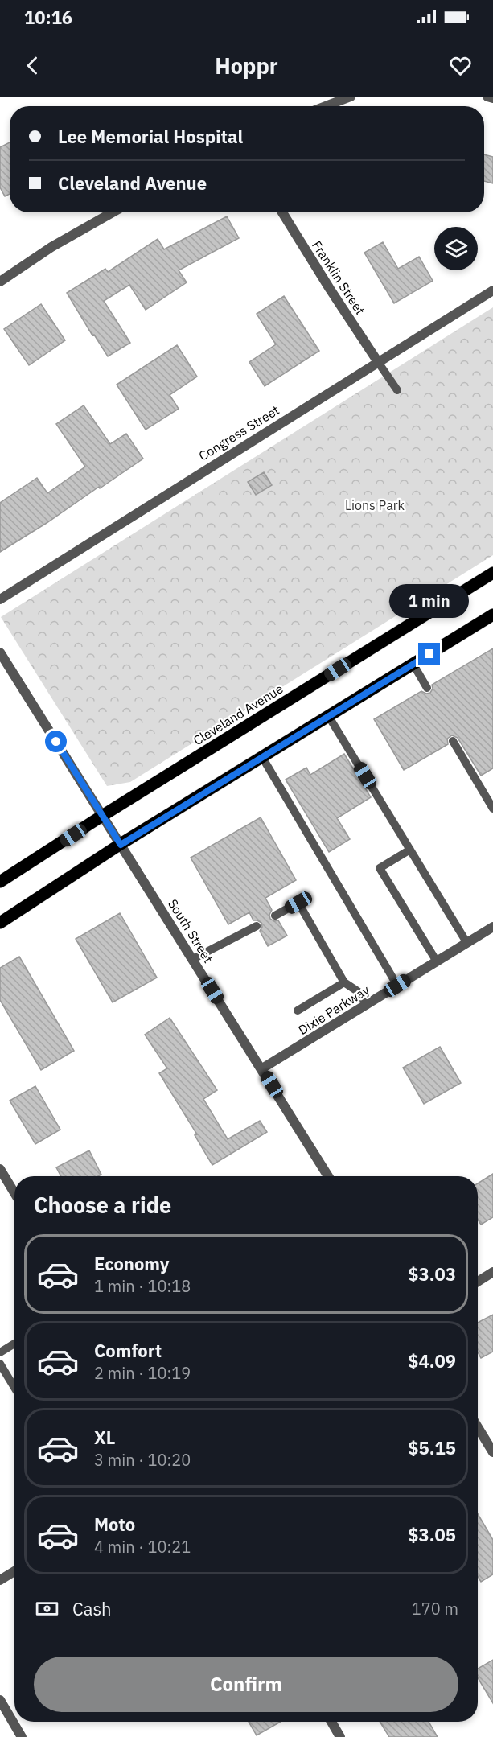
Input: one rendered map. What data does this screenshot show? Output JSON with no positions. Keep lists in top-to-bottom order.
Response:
{
  "streets": {
    "main road": ["Cleveland Avenue"],
    "street": [
      "Franklin Street",
      "Congress Street",
      "South Street",
      "Dixie Parkway"
    ]
  },
  "crossings": [
    ["Franklin Street", "Congress Street"],
    ["Cleveland Avenue", "South Street"],
    ["South Street", "Dixie Parkway"]
  ],
  "parks": ["Lions Park"],
  "page": {
    "status": "10:16",
    "header": "Hoppr",
    "banner": ["Lee Memorial Hospital", "Cleveland Avenue"],
    "bubble": "1 min",
    "heading": "Choose a ride",
    "list": [
      {
        "name": "Economy",
        "note": "1 min · 10:18",
        "value": "$3.03"
      },
      {
        "name": "Comfort",
        "note": "2 min · 10:19",
        "value": "$4.09"
      },
      {
        "name": "XL",
        "note": "3 min · 10:20",
        "value": "$5.15"
      },
      {
        "name": "Moto",
        "note": "4 min · 10:21",
        "value": "$3.05"
      }
    ],
    "pay": ["Cash", "170 m"],
    "buttons": "Confirm"
  }
}
